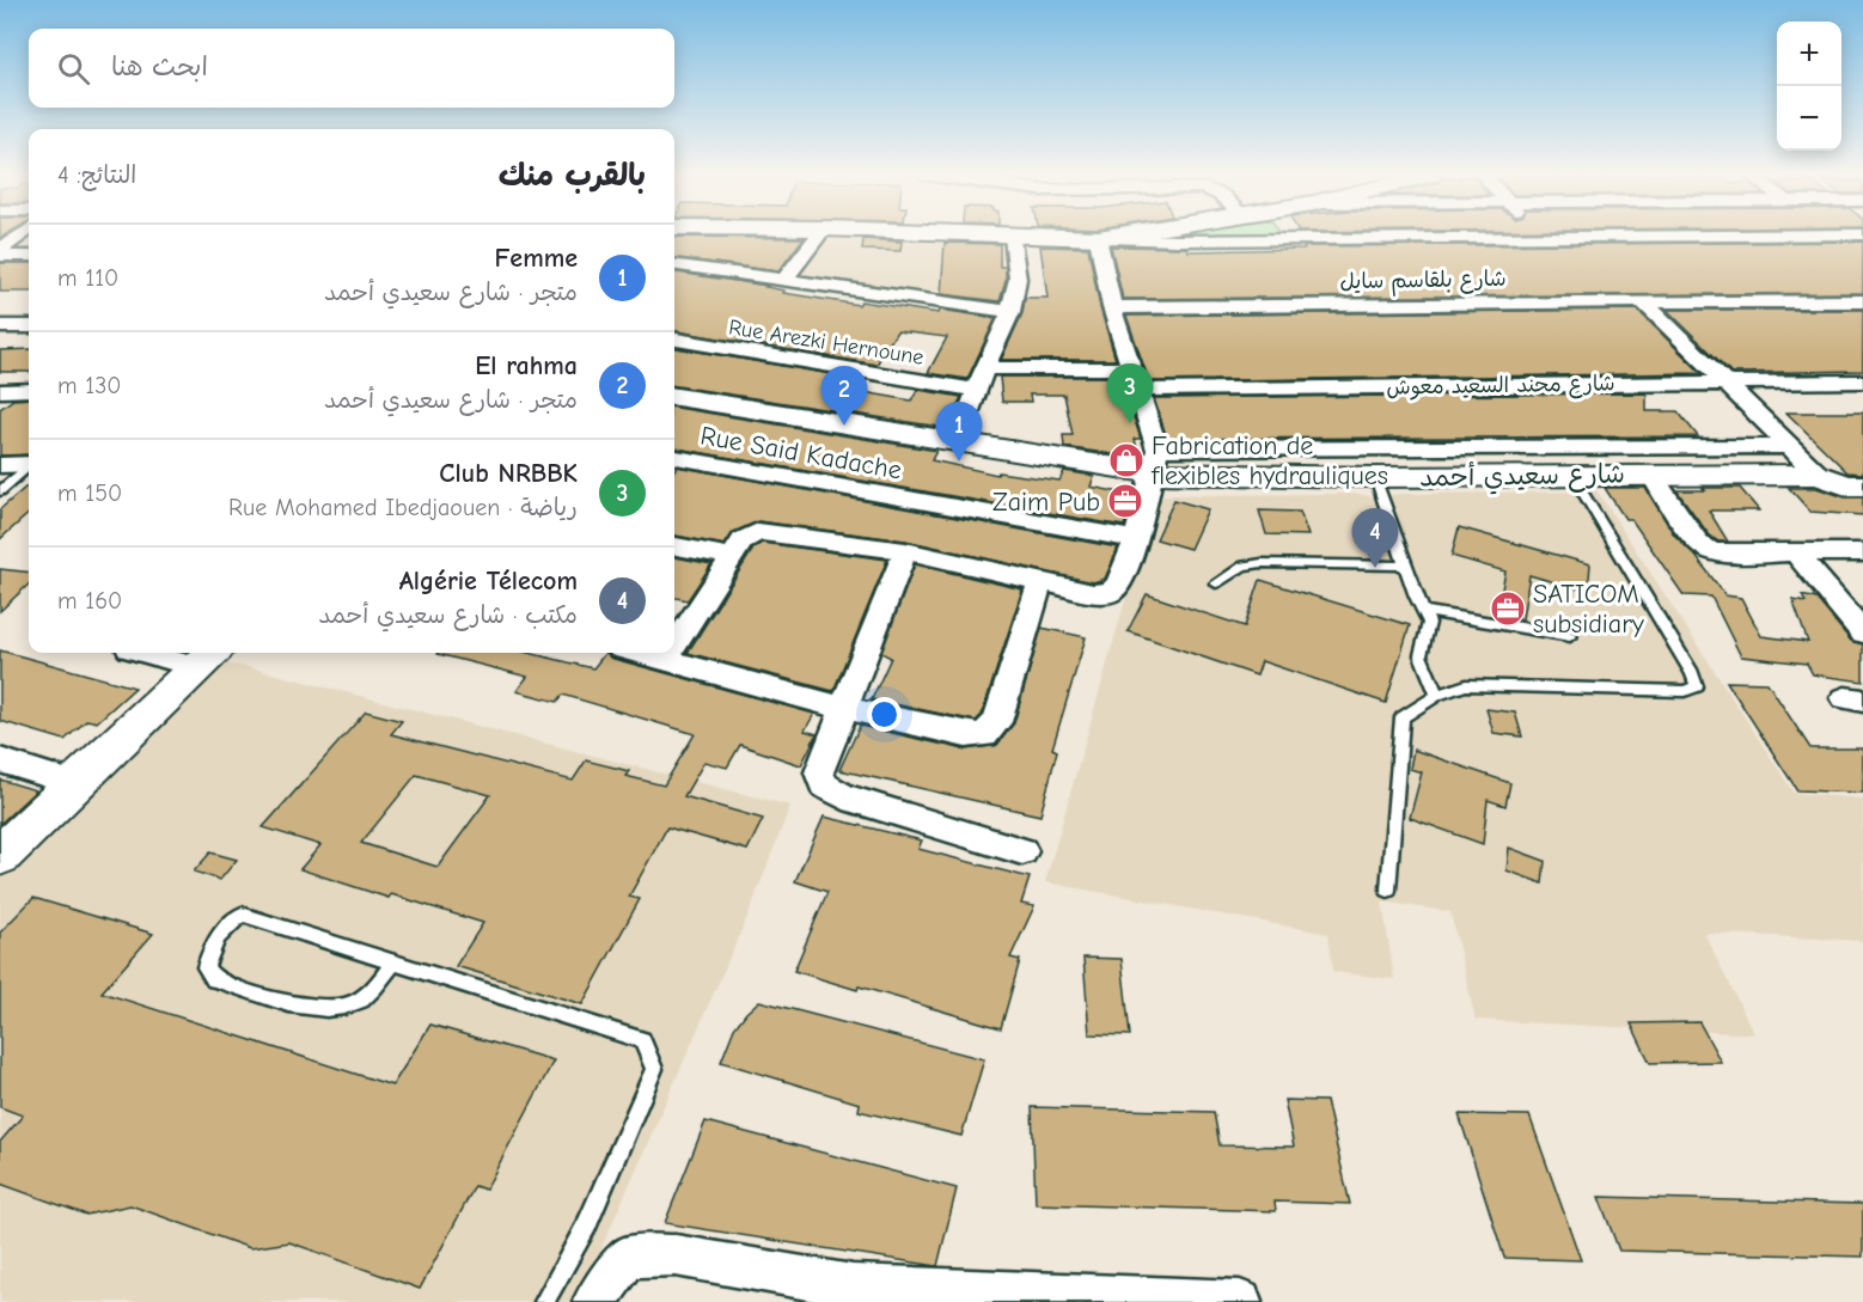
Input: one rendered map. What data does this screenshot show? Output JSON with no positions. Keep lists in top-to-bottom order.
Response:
{
  "streets": {
    "main road": ["شارع سعيدي أحمد"],
    "street": [
      "شارع بلقاسم سايل",
      "Rue Arezki Hernoune",
      "شارع محند السعيد معوش",
      "Rue Said Kadache"
    ]
  },
  "places": {
    "shop": ["Fabrication de flexibles hydrauliques"],
    "office": ["Zaim Pub", "SATICOM subsidiary"]
  },
  "page": {
    "map_buttons": ["+", "−"],
    "search": "ابحث هنا",
    "heading": ["بالقرب منك", "النتائج: 4"],
    "list": [
      {
        "mark": "1",
        "name": "Femme",
        "note": "متجر · شارع سعيدي أحمد",
        "value": "110 m"
      },
      {
        "mark": "2",
        "name": "El rahma",
        "note": "متجر · شارع سعيدي أحمد",
        "value": "130 m"
      },
      {
        "mark": "3",
        "name": "Club NRBBK",
        "note": "رياضة · Rue Mohamed Ibedjaouen",
        "value": "150 m"
      },
      {
        "mark": "4",
        "name": "Algérie Télecom",
        "note": "مكتب · شارع سعيدي أحمد",
        "value": "160 m"
      }
    ],
    "pins": [
      "3",
      "2",
      "1",
      "4"
    ]
  }
}
